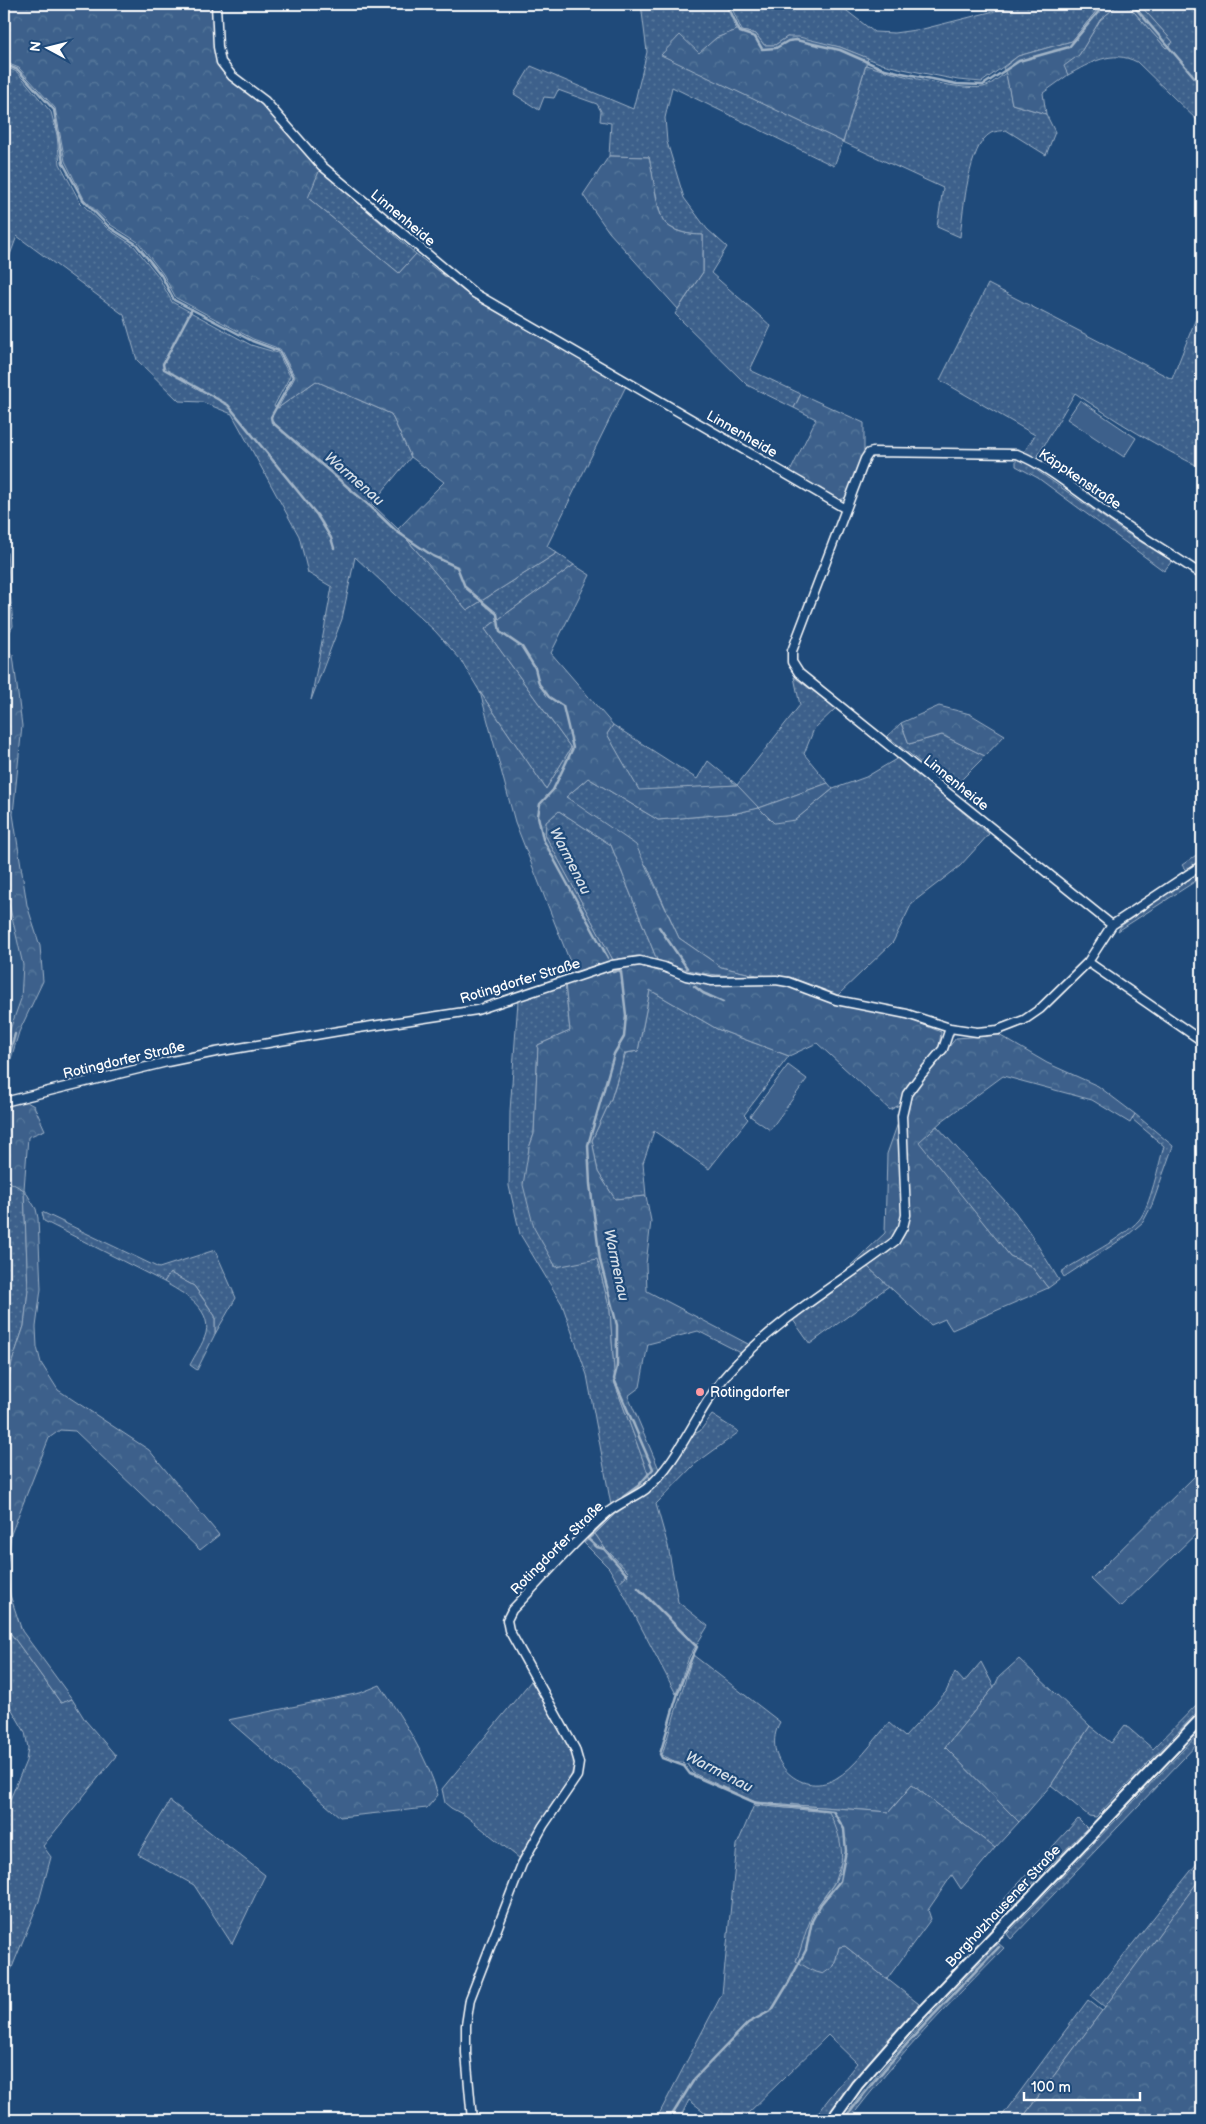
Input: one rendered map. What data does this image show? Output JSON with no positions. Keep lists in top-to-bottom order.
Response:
{
  "streets": {
    "main road": ["Borgholzhausener Straße"],
    "street": ["Linnenheide", "Käppkenstraße", "Rotingdorfer Straße"]
  },
  "crossings": [
    ["Linnenheide", "Käppkenstraße"]
  ],
  "water": ["Warmenau"],
  "places": ["Rotingdorfer"],
  "scale_bar": "100 m",
  "north": "left"
}
